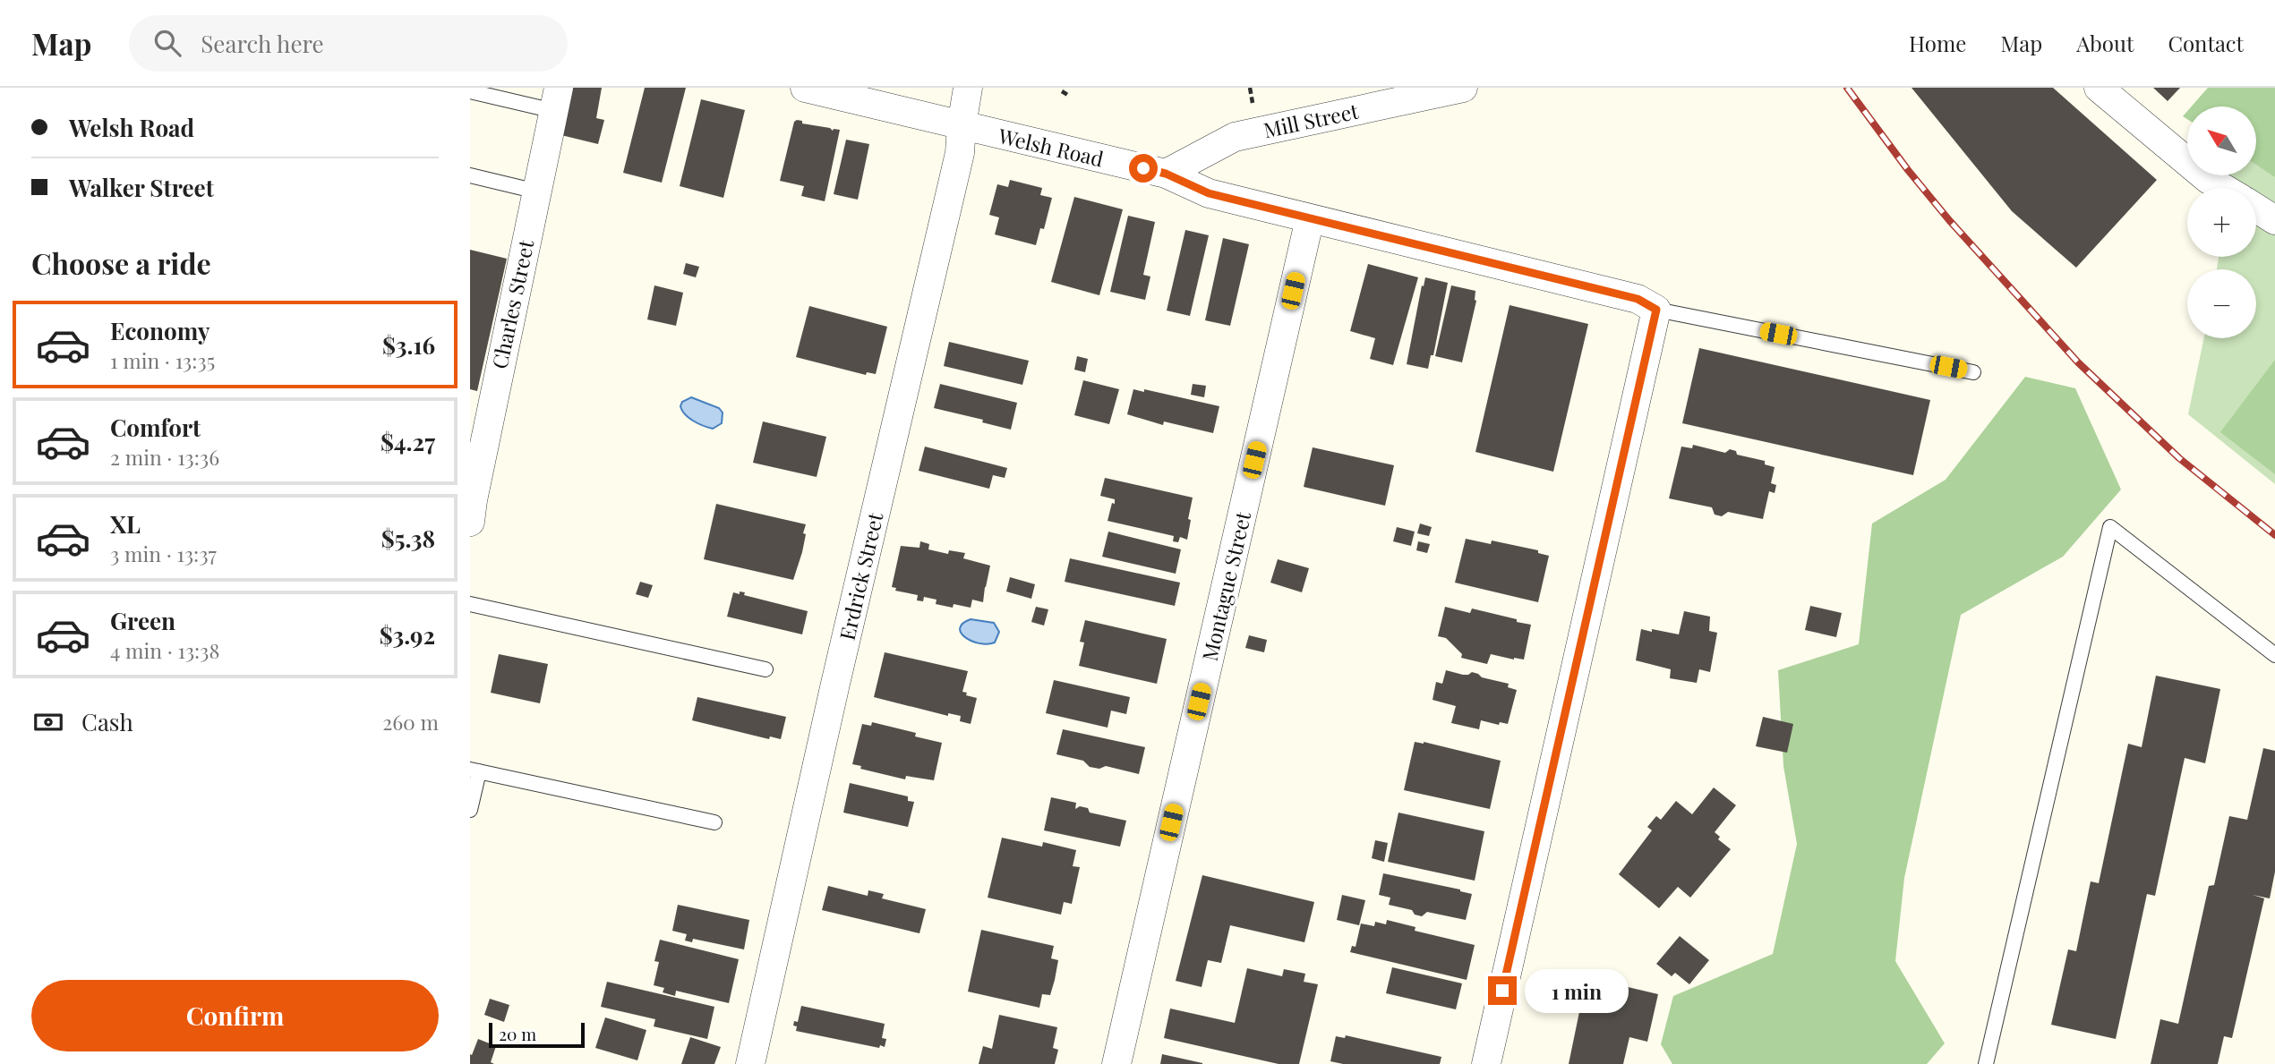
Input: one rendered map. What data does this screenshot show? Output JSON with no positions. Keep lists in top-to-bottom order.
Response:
{
  "streets": {
    "street": [
      "Mill Street",
      "Welsh Road",
      "Charles Street",
      "Erdrick Street",
      "Montague Street"
    ]
  },
  "crossings": [
    ["Mill Street", "Welsh Road"],
    ["Welsh Road", "Erdrick Street"],
    ["Welsh Road", "Montague Street"]
  ],
  "scale_bar": "20 m",
  "north": "top left",
  "page": {
    "header": "Map",
    "search": "Search here",
    "nav": [
      "Home",
      "Map",
      "About",
      "Contact"
    ],
    "banner": ["Welsh Road", "Walker Street"],
    "map_buttons": ["+", "−"],
    "heading": "Choose a ride",
    "list": [
      {
        "name": "Economy",
        "note": "1 min · 13:35",
        "value": "$3.16"
      },
      {
        "name": "Comfort",
        "note": "2 min · 13:36",
        "value": "$4.27"
      },
      {
        "name": "XL",
        "note": "3 min · 13:37",
        "value": "$5.38"
      },
      {
        "name": "Green",
        "note": "4 min · 13:38",
        "value": "$3.92"
      }
    ],
    "pay": ["Cash", "260 m"],
    "buttons": "Confirm",
    "bubble": "1 min",
    "scale": "20 m"
  }
}
